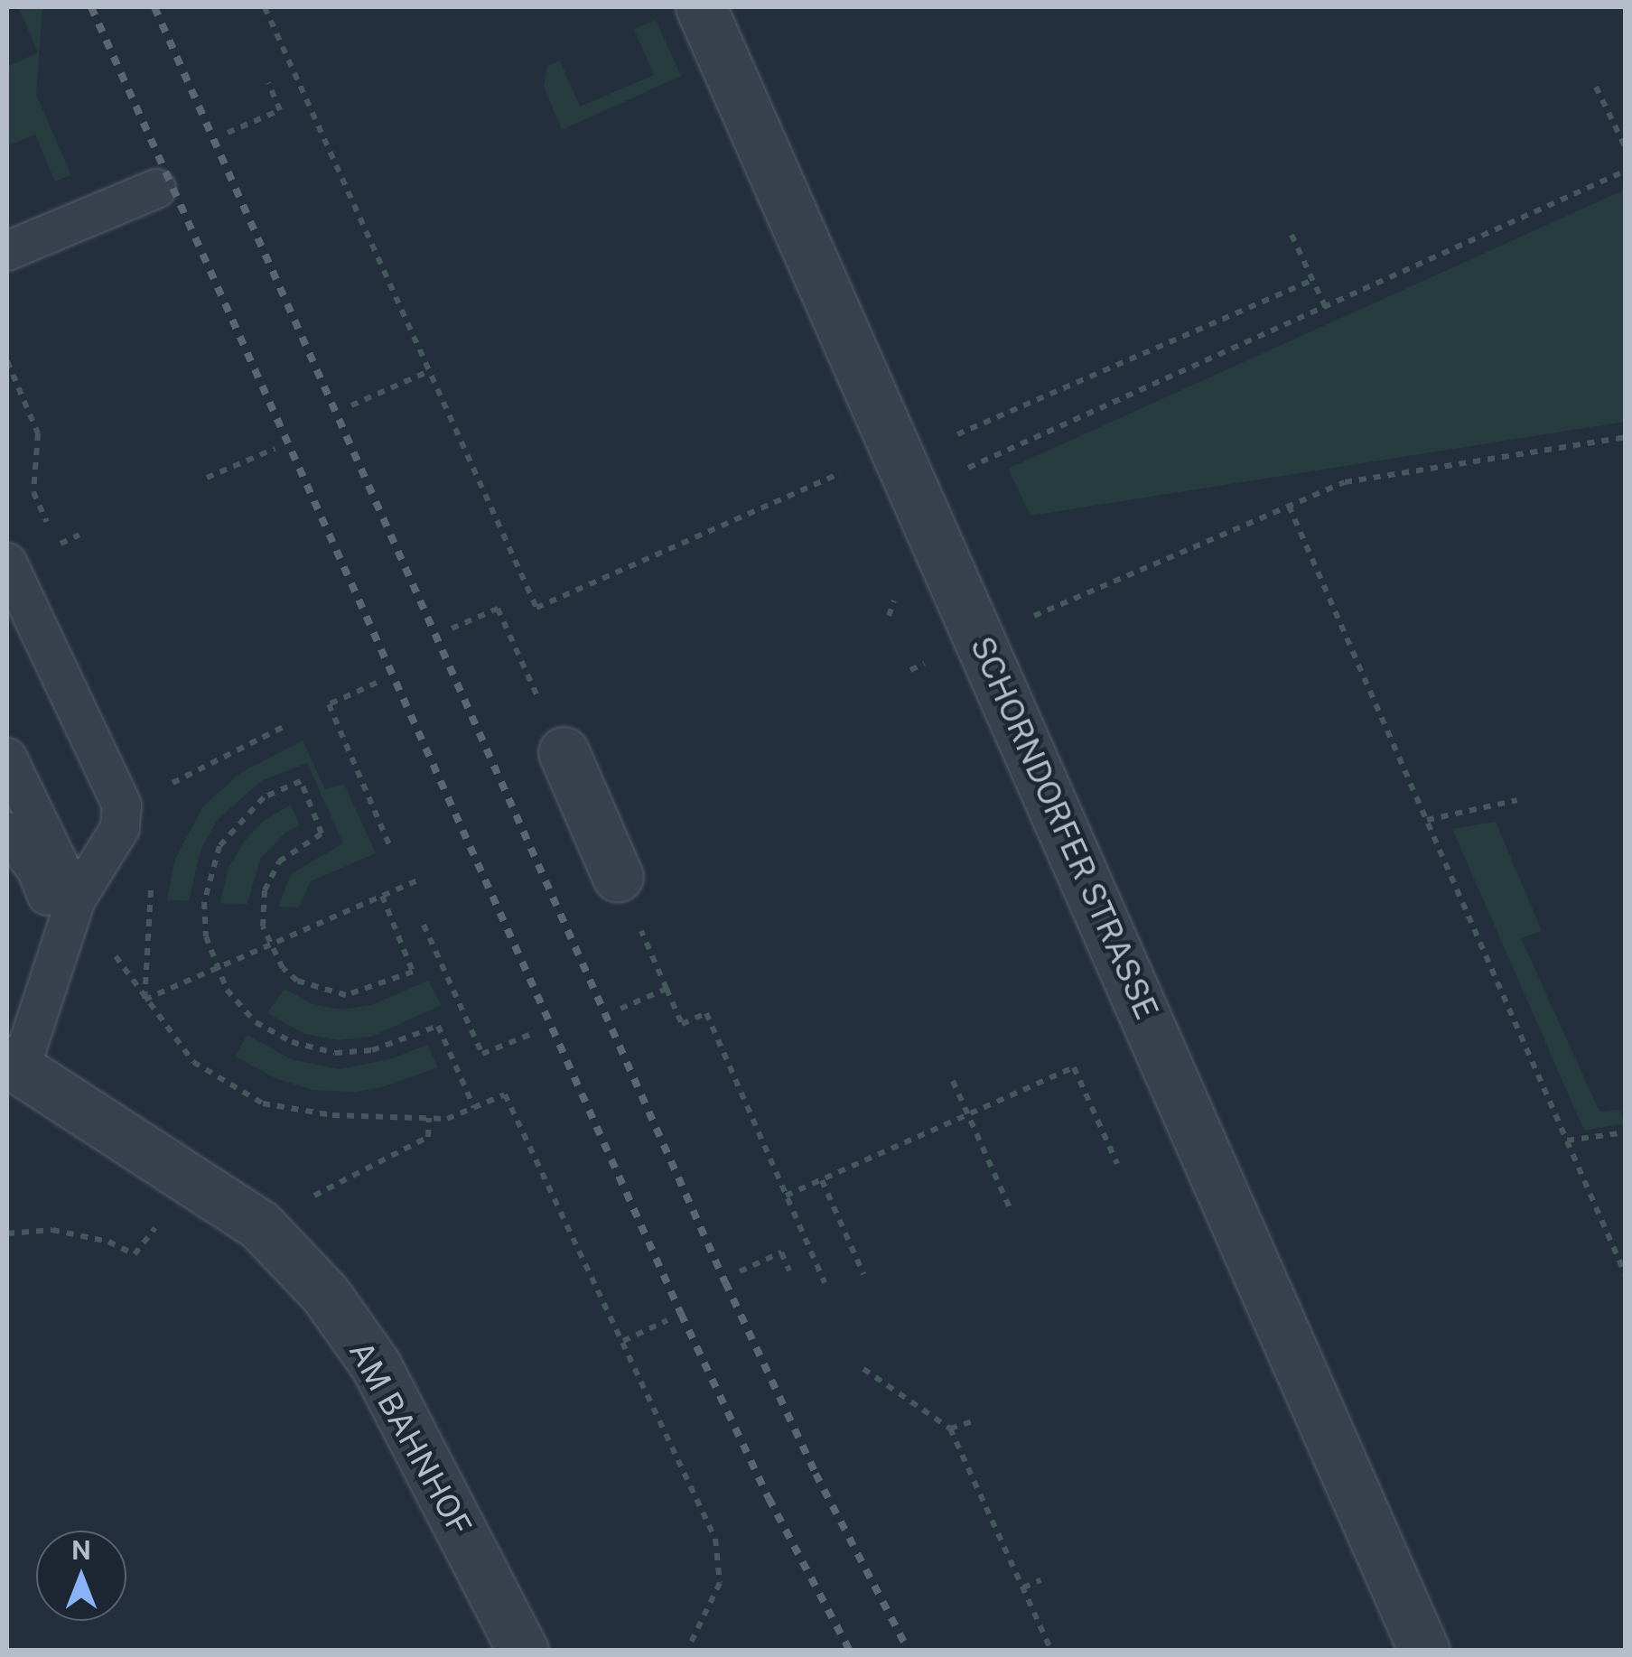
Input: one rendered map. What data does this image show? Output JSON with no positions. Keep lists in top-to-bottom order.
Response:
{
  "streets": {
    "street": ["SCHORNDORFER STRASSE", "AM BAHNHOF"]
  },
  "north": "top"
}
